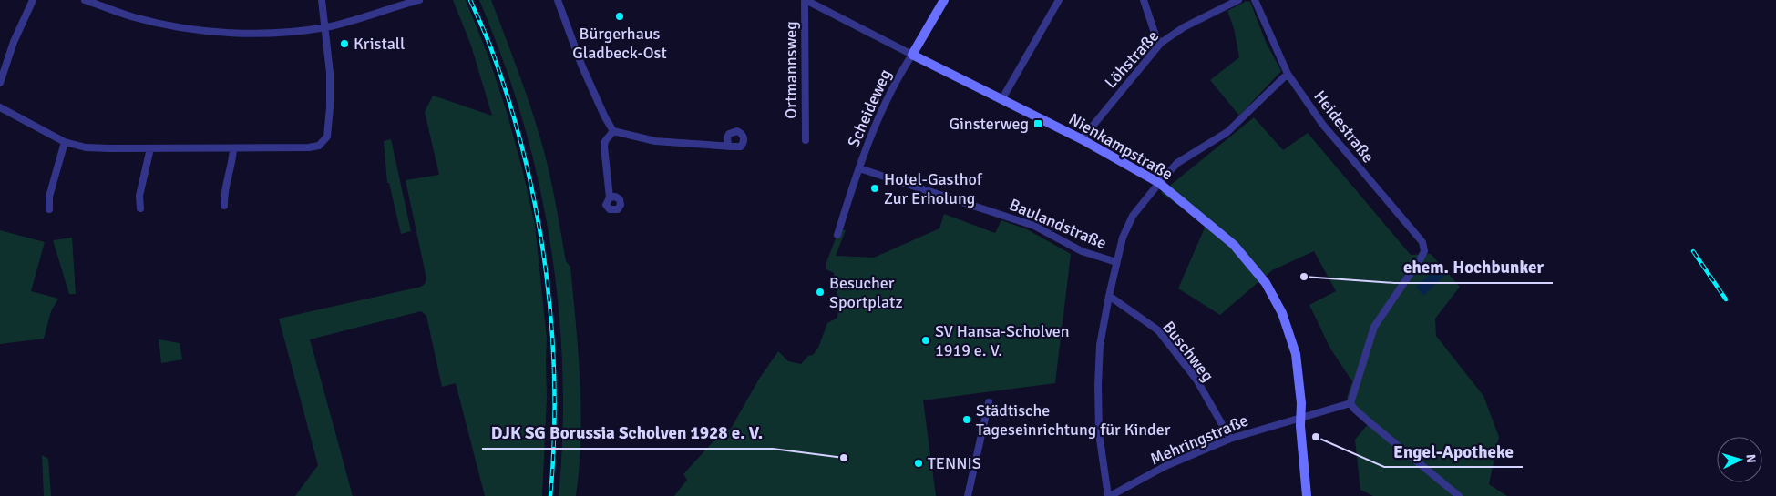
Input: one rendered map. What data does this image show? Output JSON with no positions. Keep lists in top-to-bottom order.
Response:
{
  "streets": {
    "street": [
      "Löhstraße",
      "Ortmannsweg",
      "Scheideweg",
      "Heidestraße",
      "Nienkampstraße",
      "Baulandstraße",
      "Buschweg",
      "Mehringstraße"
    ]
  },
  "crossings": [
    ["Löhstraße", "Nienkampstraße"],
    ["Scheideweg", "Nienkampstraße"],
    ["Scheideweg", "Baulandstraße"],
    ["Heidestraße", "Mehringstraße"],
    ["Nienkampstraße", "Mehringstraße"],
    ["Buschweg", "Mehringstraße"]
  ],
  "places": {
    "other": [
      "Bürgerhaus Gladbeck-Ost",
      "Kristall",
      "Hotel-Gasthof Zur Erholung",
      "ehem. Hochbunker",
      "Besucher Sportplatz",
      "SV Hansa-Scholven 1919 e. V.",
      "Städtische Tageseinrichtung für Kinder",
      "Engel-Apotheke",
      "DJK SG Borussia Scholven 1928 e. V.",
      "TENNIS"
    ],
    "transit": ["Ginsterweg"]
  },
  "north": "right"
}
